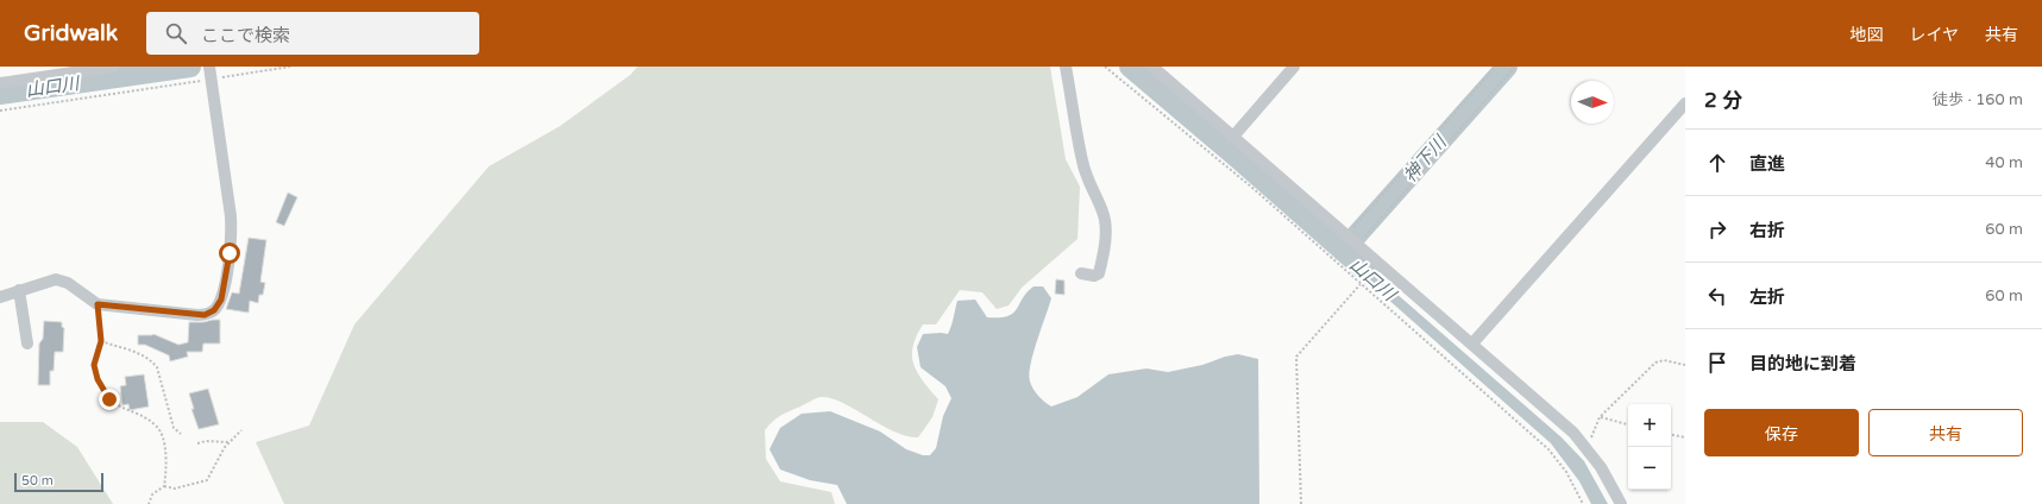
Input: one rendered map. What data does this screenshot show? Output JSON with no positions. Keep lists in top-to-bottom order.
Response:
{
  "water": ["山口川", "神下川"],
  "scale_bar": "50 m",
  "north": "right",
  "page": {
    "header": "Gridwalk",
    "search": "ここで検索",
    "nav": ["地図", "レイヤ", "共有"],
    "heading": ["2 分", "徒歩 · 160 m"],
    "list": [
      ["直進", "40 m"],
      ["右折", "60 m"],
      ["左折", "60 m"],
      "目的地に到着"
    ],
    "buttons": ["保存", "共有"],
    "map_buttons": ["+", "−"],
    "scale": "50 m"
  }
}
